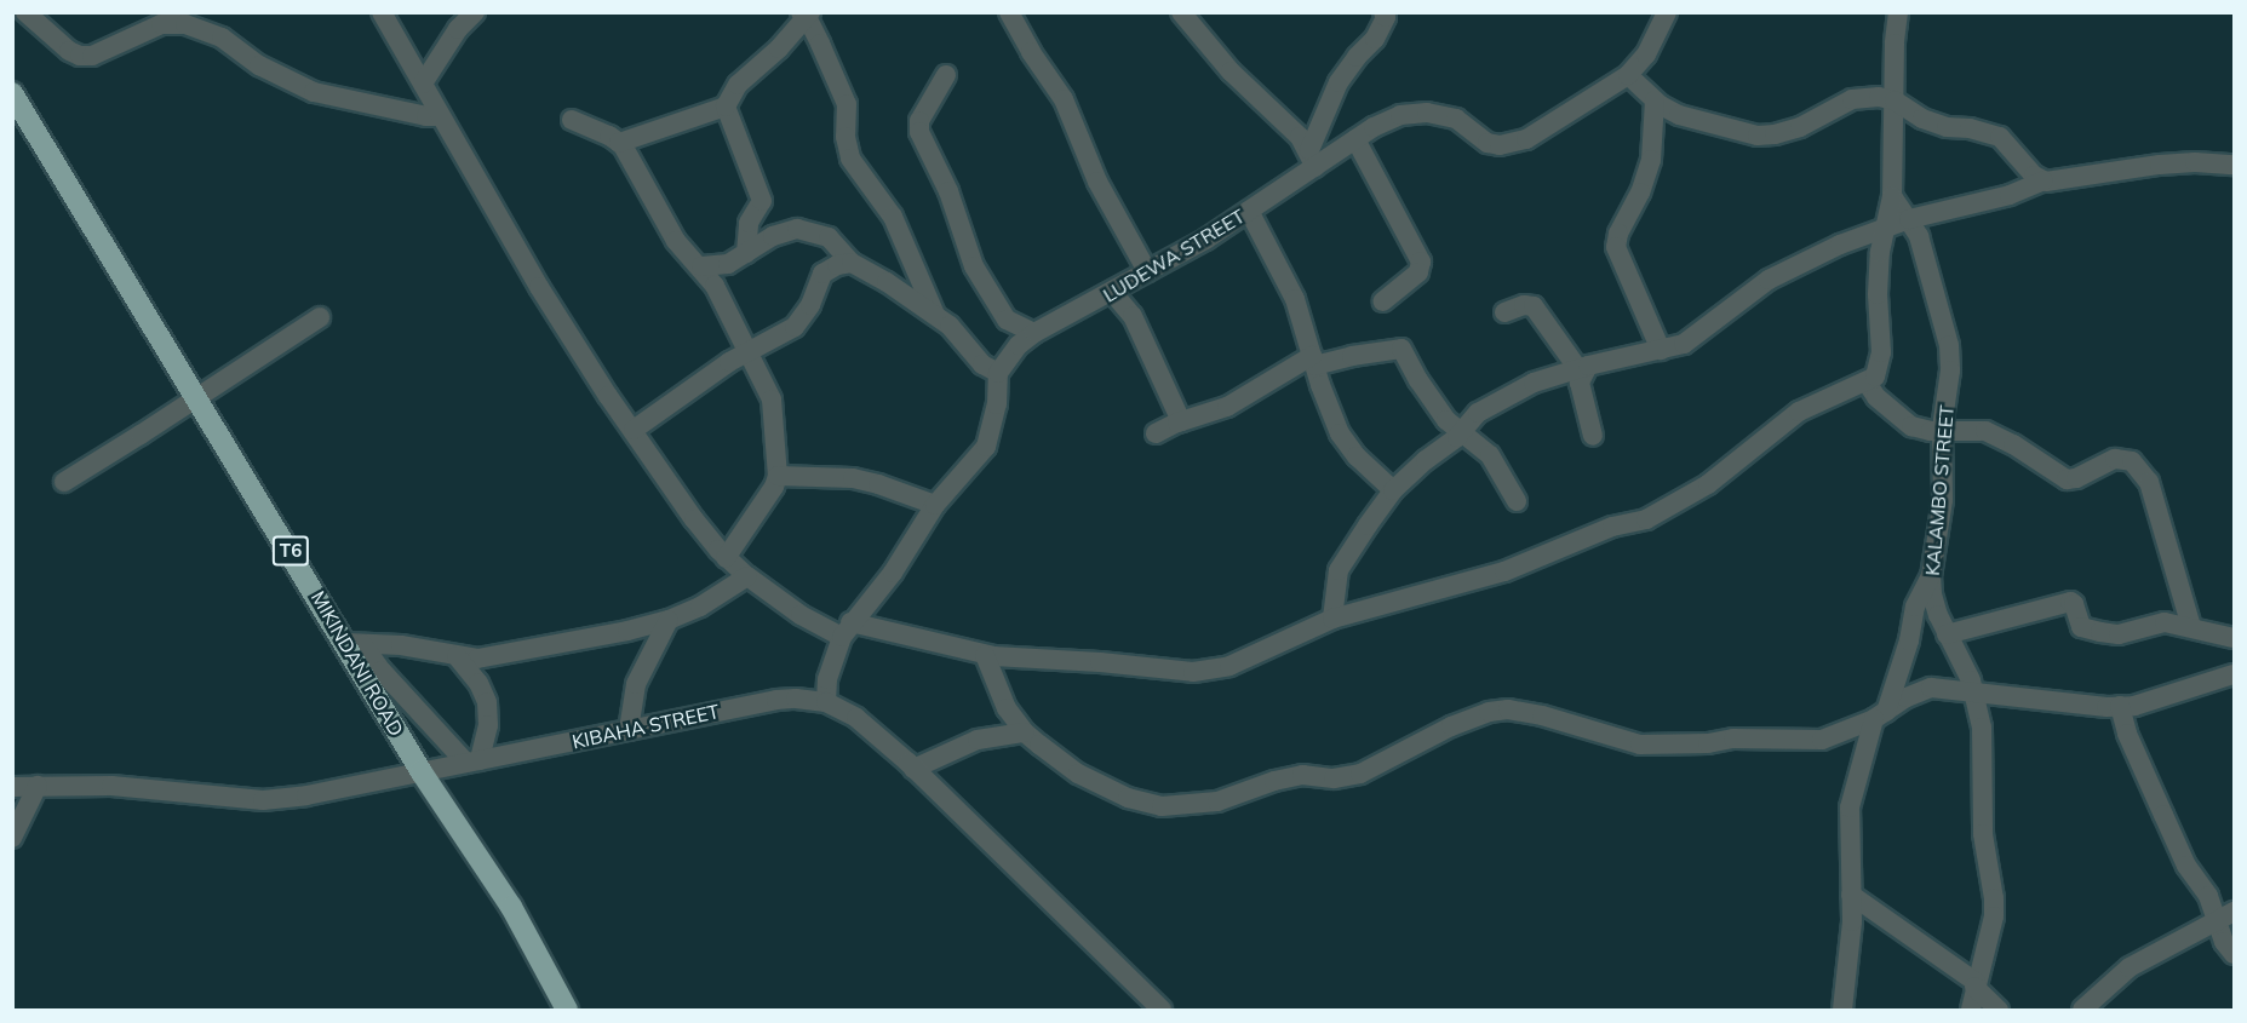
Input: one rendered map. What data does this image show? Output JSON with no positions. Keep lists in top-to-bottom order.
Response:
{
  "streets": {
    "highway": ["T6", "MIKINDANI ROAD"],
    "street": ["LUDEWA STREET", "KALAMBO STREET", "KIBAHA STREET"]
  },
  "crossings": [
    ["MIKINDANI ROAD", "KIBAHA STREET"]
  ]
}
